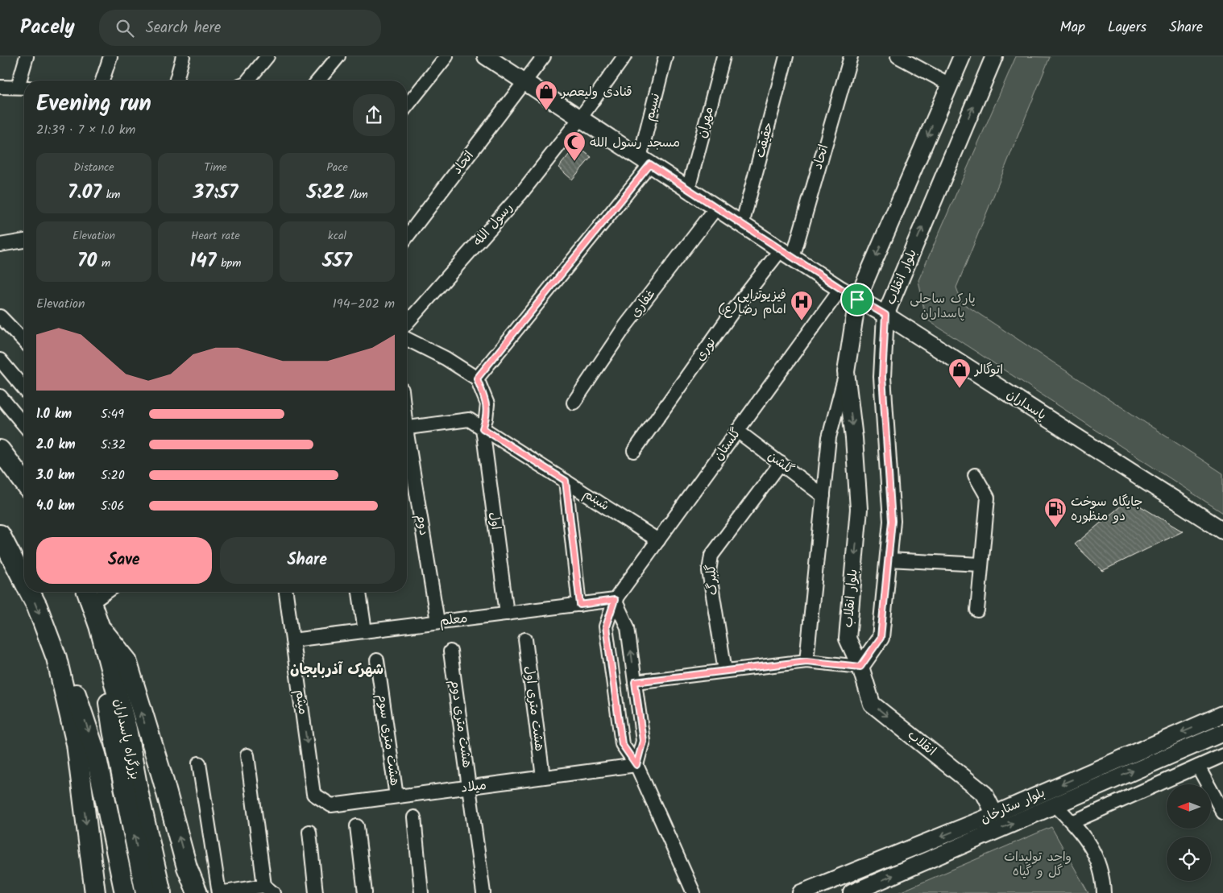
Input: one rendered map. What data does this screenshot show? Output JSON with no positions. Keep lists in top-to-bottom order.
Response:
{
  "streets": {
    "highway": ["بزرگراه پاسداران"],
    "main road": [
      "بلوار انقلاب",
      "پاسداران",
      "انقلاب",
      "بلوار ستارخان"
    ],
    "street": [
      "نسیم",
      "مهران",
      "حقیقت",
      "اتحاد",
      "رسول الله",
      "غفاری",
      "نوری",
      "گلستان",
      "گلشن",
      "شبنم",
      "اول",
      "دوم",
      "گلبرگ",
      "معلم",
      "میثم",
      "هشت متری اول",
      "هشت متری دوم",
      "هشت متری سوم",
      "میلاد"
    ]
  },
  "crossings": [
    ["نسیم", "پاسداران"],
    ["مهران", "پاسداران"],
    ["حقیقت", "پاسداران"],
    ["اتحاد", "نوری"],
    ["اتحاد", "پاسداران"],
    ["رسول الله", "پاسداران"],
    ["بلوار انقلاب", "پاسداران"],
    ["بلوار انقلاب", "انقلاب"],
    ["غفاری", "پاسداران"],
    ["نوری", "پاسداران"],
    ["پاسداران", "گلستان"],
    ["گلستان", "گلشن"],
    ["گلستان", "شبنم"],
    ["گلستان", "معلم"],
    ["گلستان", "میلاد"],
    ["گلشن", "گلبرگ"],
    ["شبنم", "اول"],
    ["اول", "معلم"],
    ["دوم", "معلم"],
    ["معلم", "میثم"],
    ["میثم", "میلاد"],
    ["هشت متری اول", "میلاد"],
    ["هشت متری دوم", "میلاد"],
    ["هشت متری سوم", "میلاد"],
    ["انقلاب", "بلوار ستارخان"]
  ],
  "one_way": ["انقلاب"],
  "districts": ["شهرک آذربایجان"],
  "parks": ["پارک ساحلی پاسداران", "واحد تولیدات گل و گیاه"],
  "places": {
    "shop": ["قنادی ولیعصر", "اتوگالر"],
    "mosque": ["مسجد رسول الله"],
    "hospital": ["فیزیوتراپی امام رضا(ع)"],
    "fuel station": ["جایگاه سوخت دو منظوره"]
  },
  "north": "left",
  "page": {
    "header": "Pacely",
    "search": "Search here",
    "nav": ["Map", "Layers", "Share"],
    "heading": ["Evening run", "21:39 · 7 × 1.0 km"],
    "stats": [
      ["Distance", "7.07 km"],
      ["Time", "37:57"],
      ["Pace", "5:22 /km"],
      ["Elevation", "70 m"],
      ["Heart rate", "147 bpm"],
      ["kcal", "557"]
    ],
    "chart": ["Elevation", "194–202 m"],
    "list": [
      {
        "name": "1.0 km",
        "note": "5:49"
      },
      {
        "name": "2.0 km",
        "note": "5:32"
      },
      {
        "name": "3.0 km",
        "note": "5:20"
      },
      {
        "name": "4.0 km",
        "note": "5:06"
      }
    ],
    "buttons": ["Save", "Share"]
  }
}
